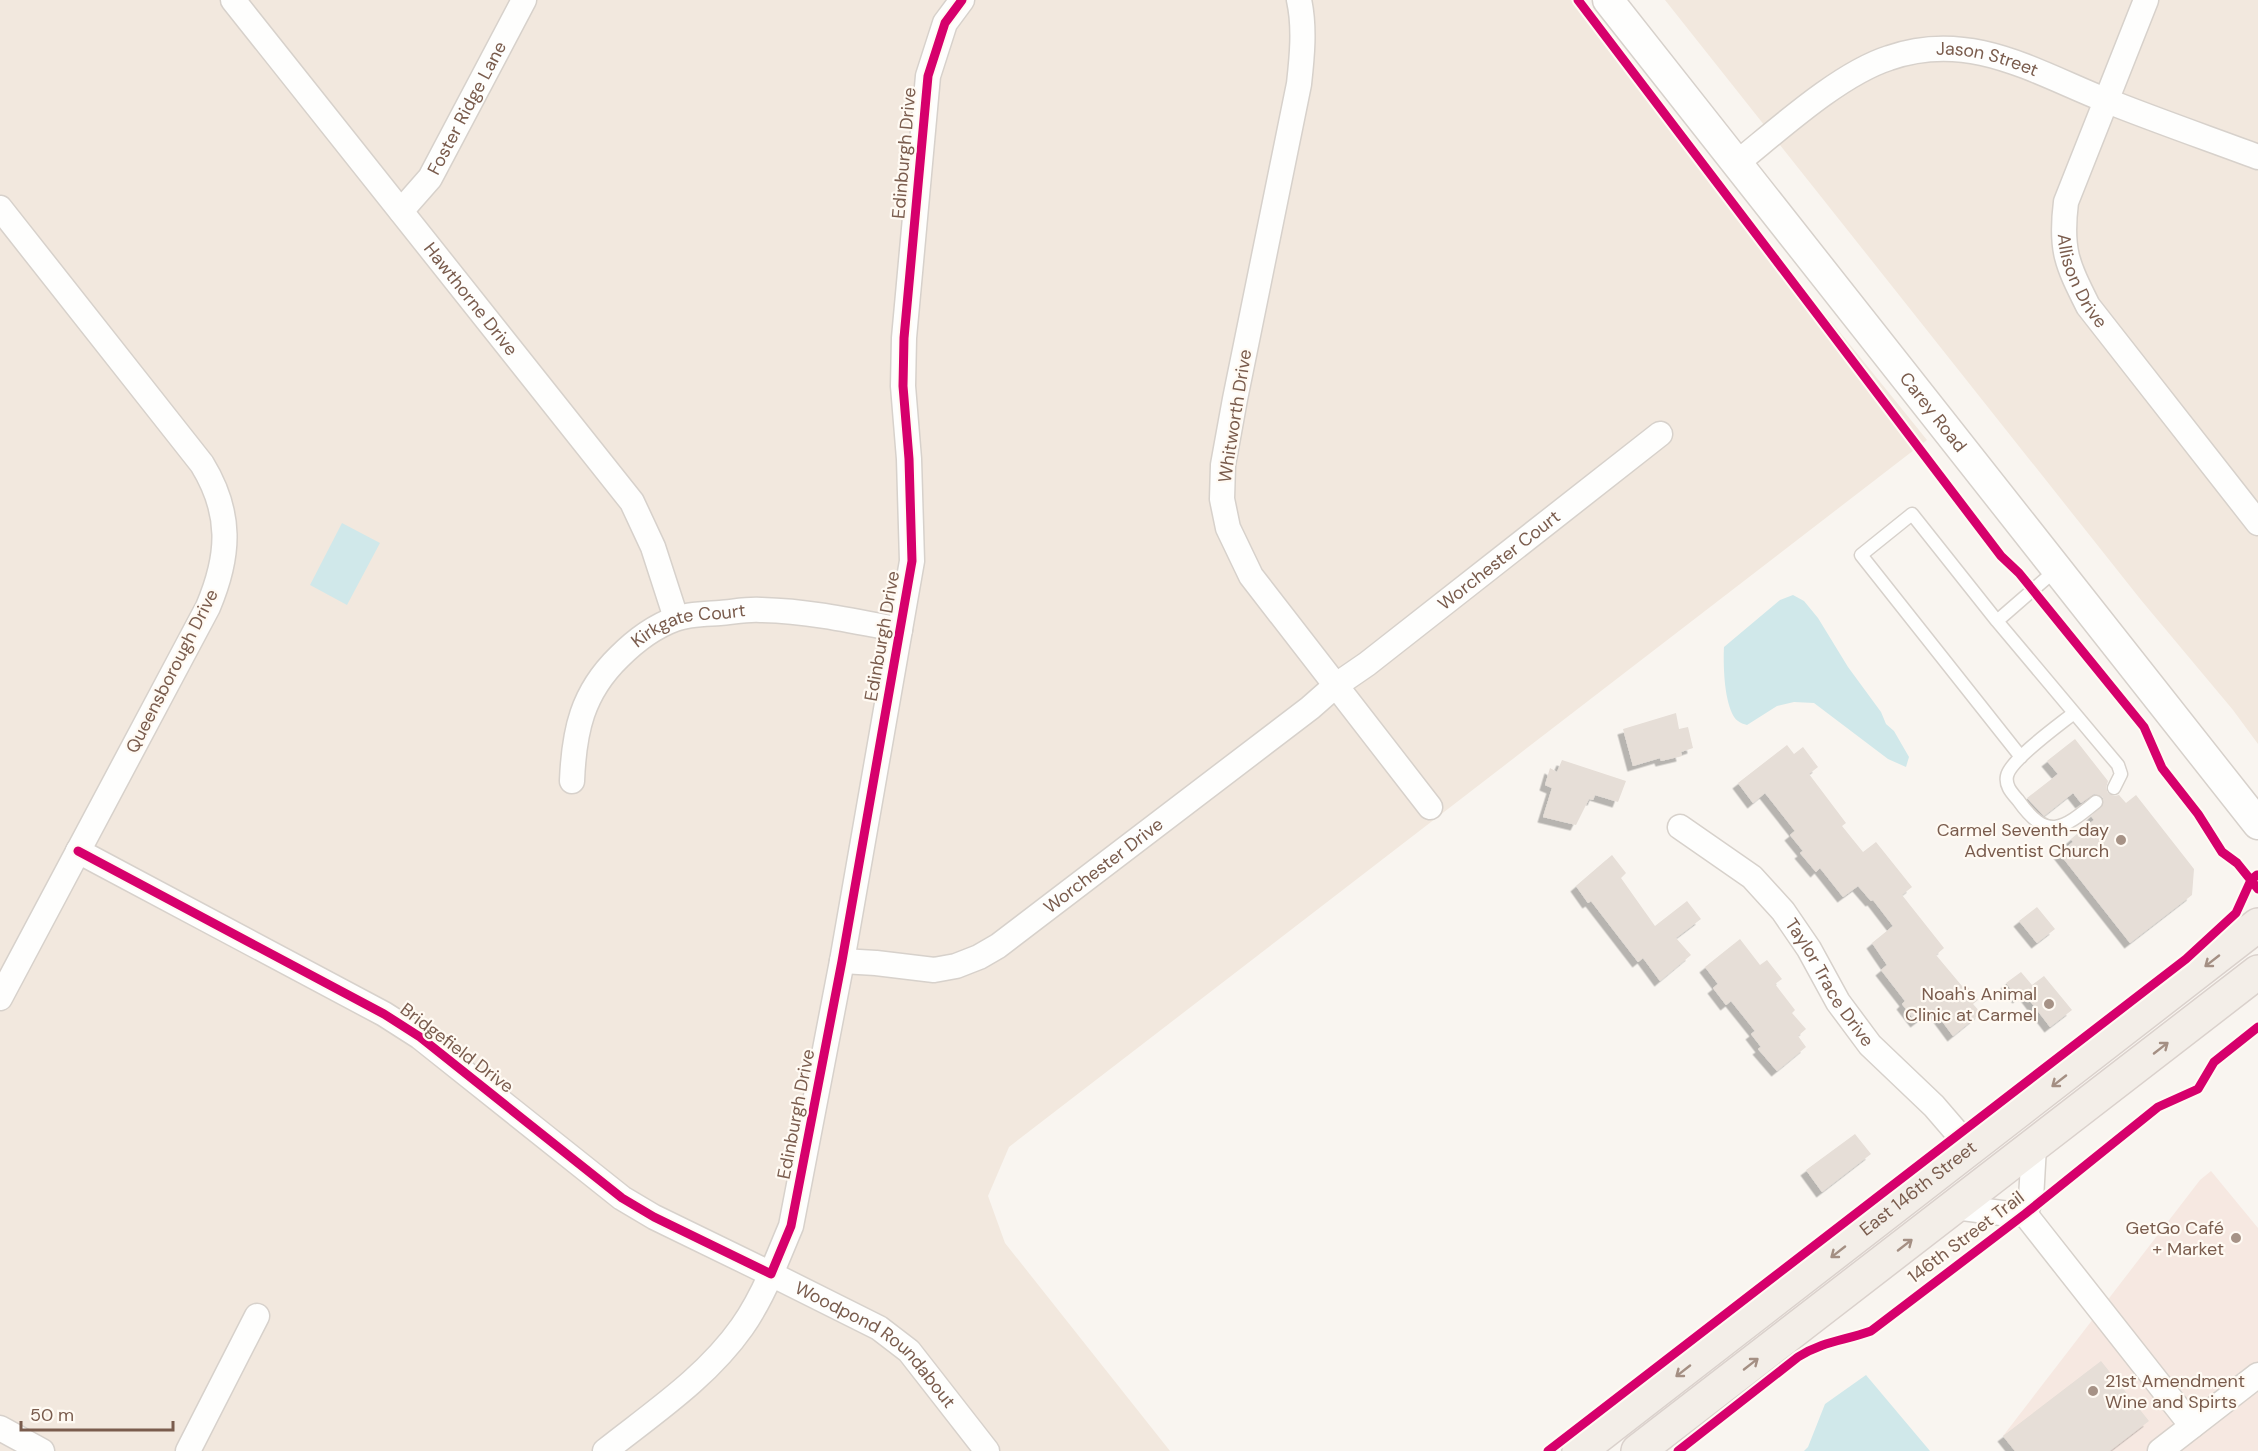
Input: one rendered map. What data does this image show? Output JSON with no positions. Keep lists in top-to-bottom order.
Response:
{
  "streets": {
    "main road": ["East 146th Street"],
    "street": [
      "Jason Street",
      "Foster Ridge Lane",
      "Edinburgh Drive",
      "Allison Drive",
      "Hawthorne Drive",
      "Carey Road",
      "Whitworth Drive",
      "Worchester Court",
      "Kirkgate Court",
      "Queensborough Drive",
      "Worchester Drive",
      "Taylor Trace Drive",
      "Bridgefield Drive",
      "Woodpond Roundabout"
    ],
    "cycle path": ["146th Street Trail"]
  },
  "crossings": [
    ["Jason Street", "Allison Drive"],
    ["Jason Street", "Carey Road"],
    ["Foster Ridge Lane", "Hawthorne Drive"],
    ["Edinburgh Drive", "Kirkgate Court"],
    ["Edinburgh Drive", "Worchester Drive"],
    ["Edinburgh Drive", "Bridgefield Drive"],
    ["Edinburgh Drive", "Woodpond Roundabout"],
    ["Hawthorne Drive", "Kirkgate Court"],
    ["Whitworth Drive", "Worchester Court"],
    ["Whitworth Drive", "Worchester Drive"],
    ["Worchester Court", "Worchester Drive"],
    ["Queensborough Drive", "Bridgefield Drive"],
    ["Taylor Trace Drive", "East 146th Street"],
    ["Bridgefield Drive", "Woodpond Roundabout"]
  ],
  "places": [
    "Carmel Seventh-day Adventist Church",
    "Noah's Animal Clinic at Carmel",
    "GetGo Café + Market",
    "21st Amendment Wine and Spirts"
  ],
  "scale_bar": "50 m"
}
